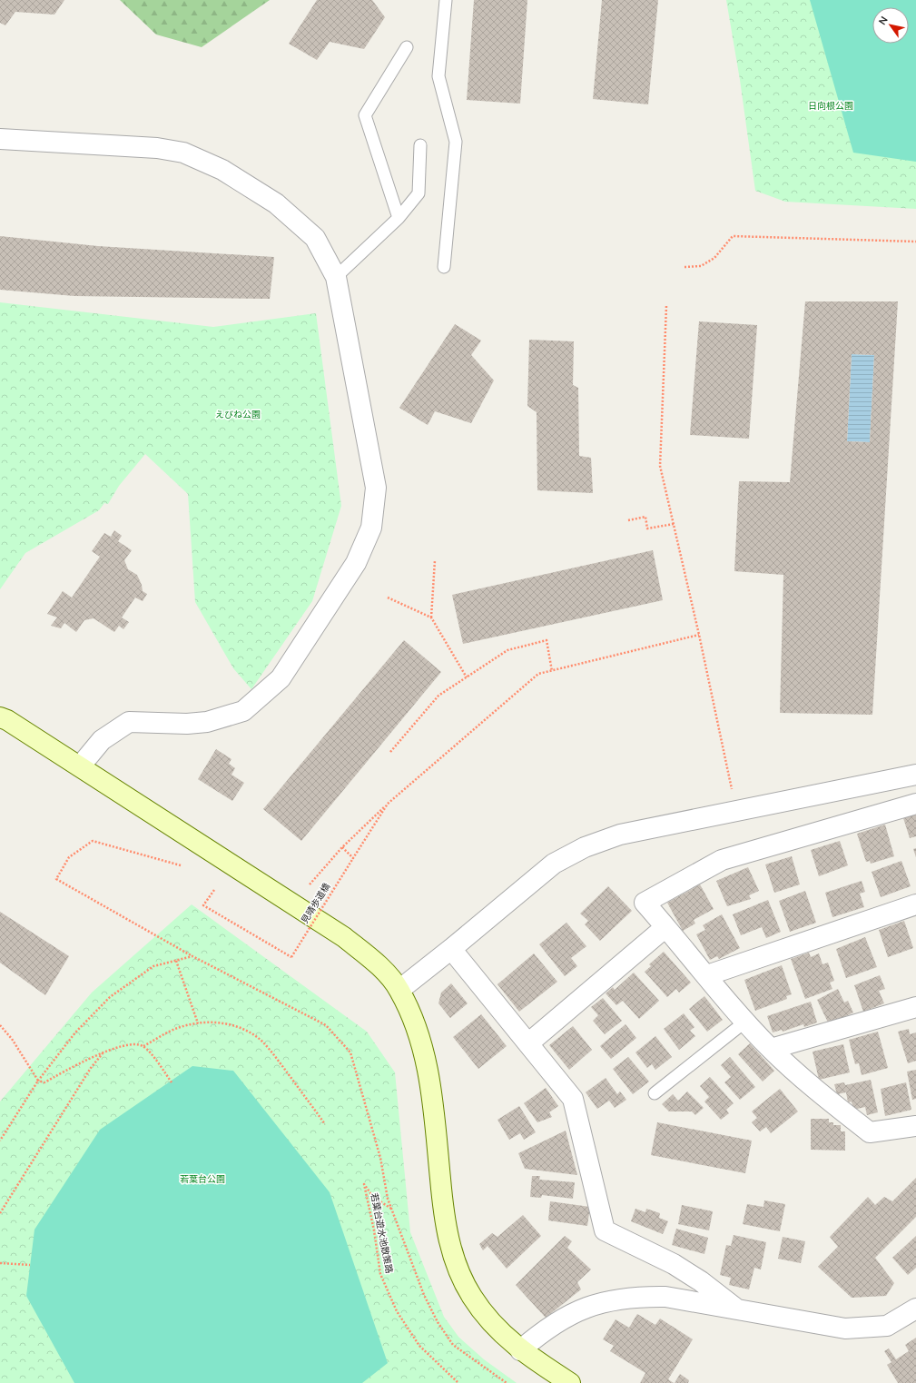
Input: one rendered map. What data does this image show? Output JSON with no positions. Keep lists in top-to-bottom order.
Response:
{
  "streets": {
    "path": ["見晴歩道橋", "若葉台遊水池散策路"]
  },
  "parks": ["日向根公園", "えびね公園", "若葉台公園"],
  "north": "top left"
}
